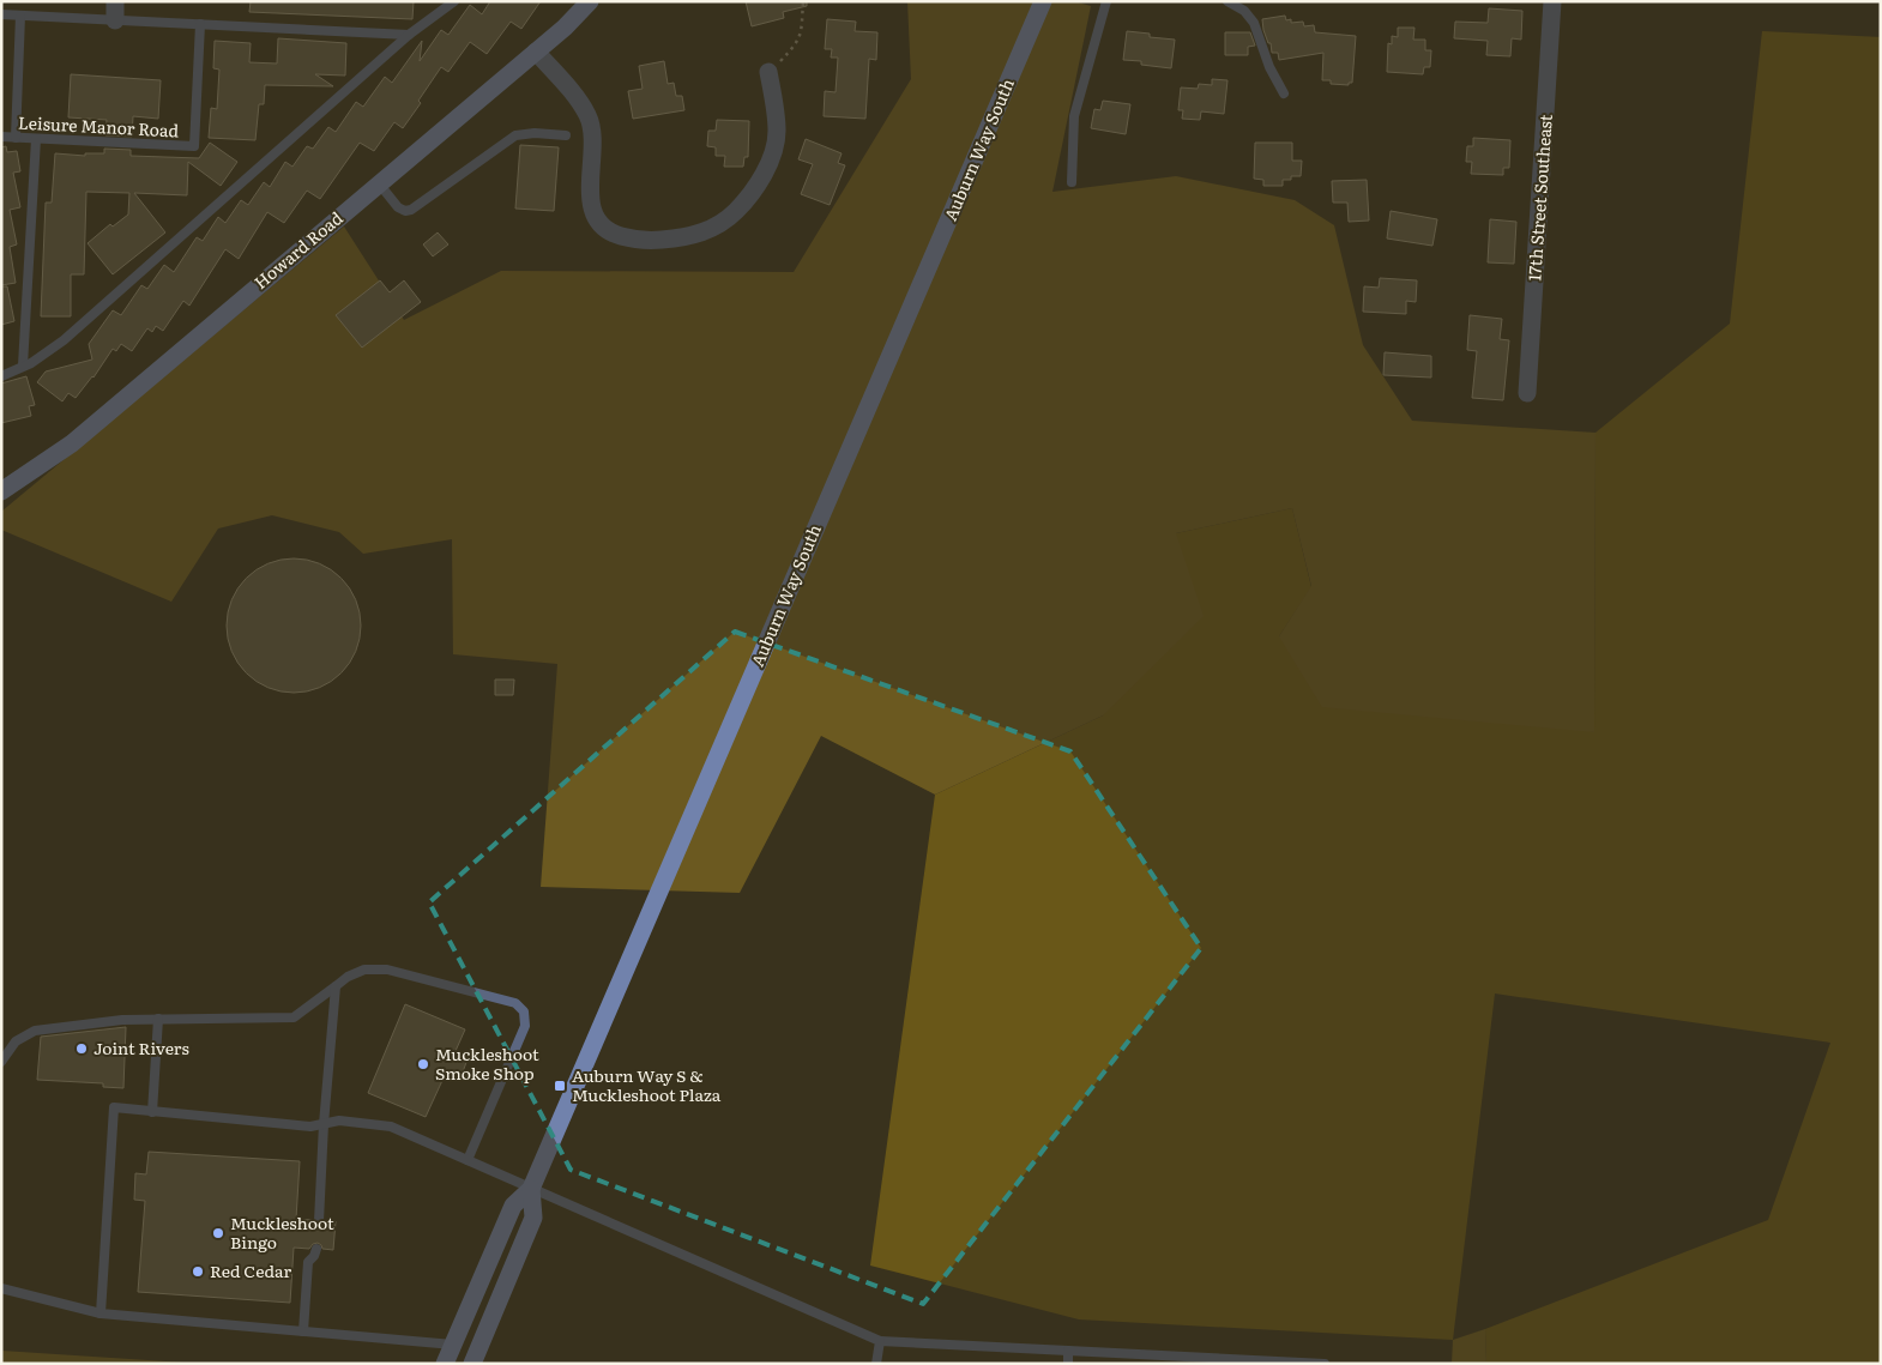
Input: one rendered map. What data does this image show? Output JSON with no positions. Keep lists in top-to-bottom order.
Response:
{
  "streets": {
    "main road": ["Auburn Way South", "Howard Road"],
    "street": ["17th Street Southeast"],
    "lane": ["Leisure Manor Road"]
  },
  "places": {
    "other": [
      "Joint Rivers",
      "Muckleshoot Smoke Shop",
      "Muckleshoot Bingo",
      "Red Cedar"
    ],
    "transit": ["Auburn Way S & Muckleshoot Plaza"]
  }
}
